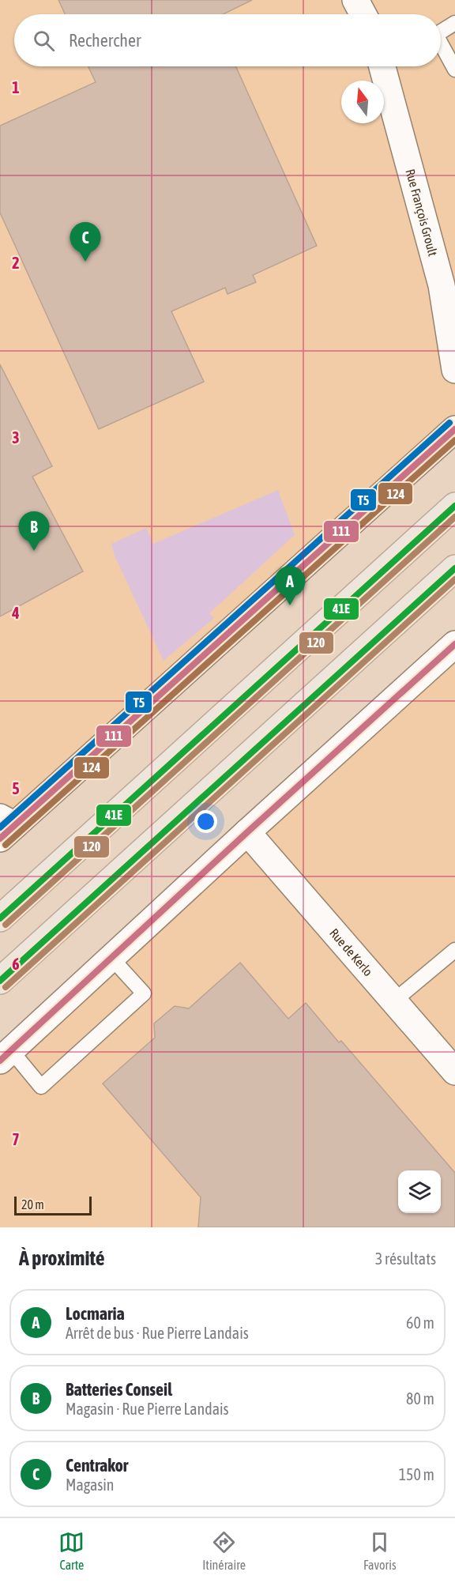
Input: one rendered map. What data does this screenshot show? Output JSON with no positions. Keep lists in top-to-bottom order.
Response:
{
  "streets": {
    "street": ["Rue François Groult", "Rue de Kerlo"]
  },
  "lines": [
    "transit line T5",
    "transit line 111",
    "transit line 124",
    "transit line 41E",
    "transit line 120"
  ],
  "scale_bar": "20 m",
  "north": "top",
  "page": {
    "search": "Rechercher",
    "pins": ["C", "B", "A"],
    "scale": "20 m",
    "heading": ["À proximité", "3 résultats"],
    "list": [
      {
        "mark": "A",
        "name": "Locmaria",
        "note": "Arrêt de bus · Rue Pierre Landais",
        "value": "60 m"
      },
      {
        "mark": "B",
        "name": "Batteries Conseil",
        "note": "Magasin · Rue Pierre Landais",
        "value": "80 m"
      },
      {
        "mark": "C",
        "name": "Centrakor",
        "note": "Magasin",
        "value": "150 m"
      }
    ],
    "nav": ["Carte", "Itinéraire", "Favoris"]
  },
  "grid": {
    "rows": [
      "1",
      "2",
      "3",
      "4",
      "5",
      "6",
      "7"
    ]
  }
}
